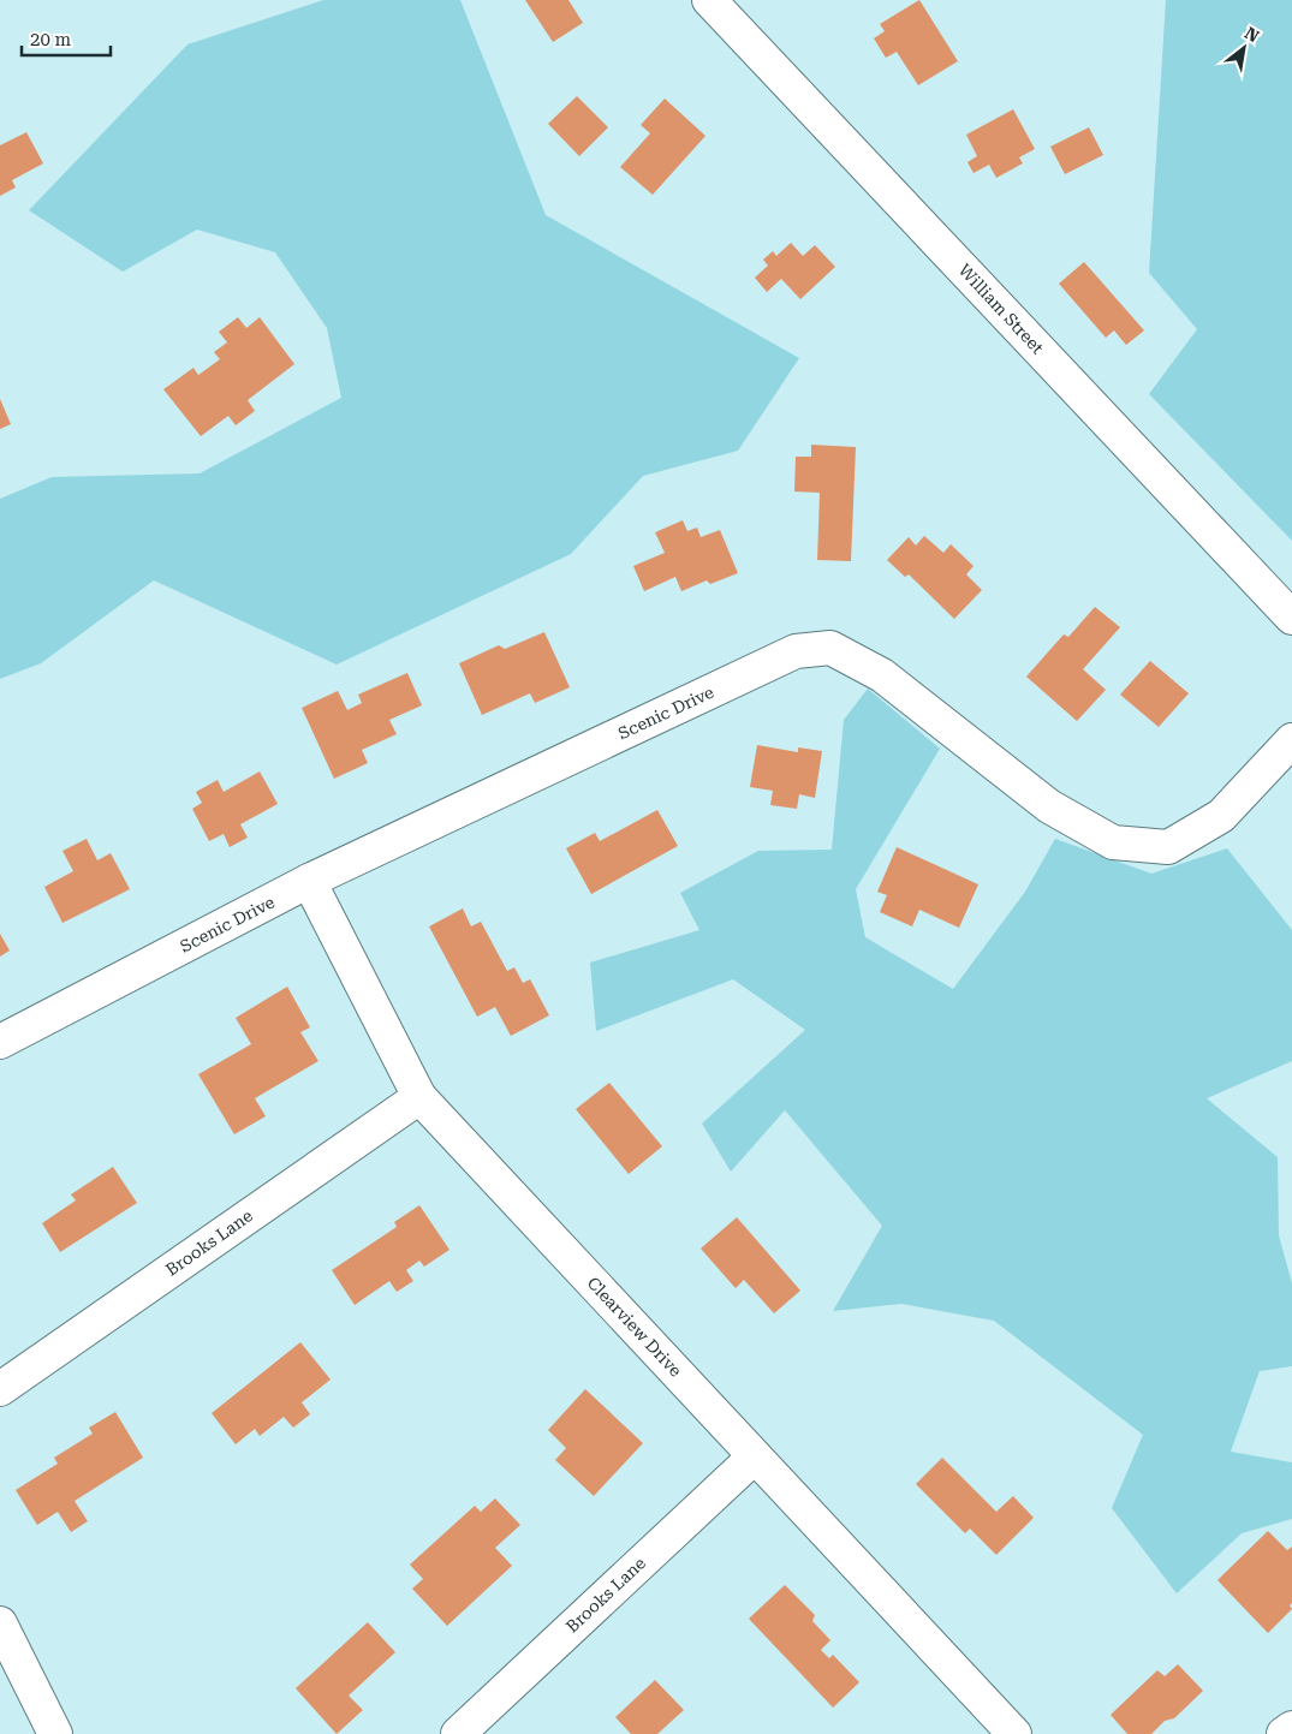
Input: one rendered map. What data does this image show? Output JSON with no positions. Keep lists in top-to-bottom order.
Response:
{
  "streets": {
    "street": [
      "William Street",
      "Scenic Drive",
      "Brooks Lane",
      "Clearview Drive"
    ]
  },
  "crossings": [
    ["Scenic Drive", "Clearview Drive"],
    ["Brooks Lane", "Clearview Drive"]
  ],
  "scale_bar": "20 m",
  "north": "top right"
}
